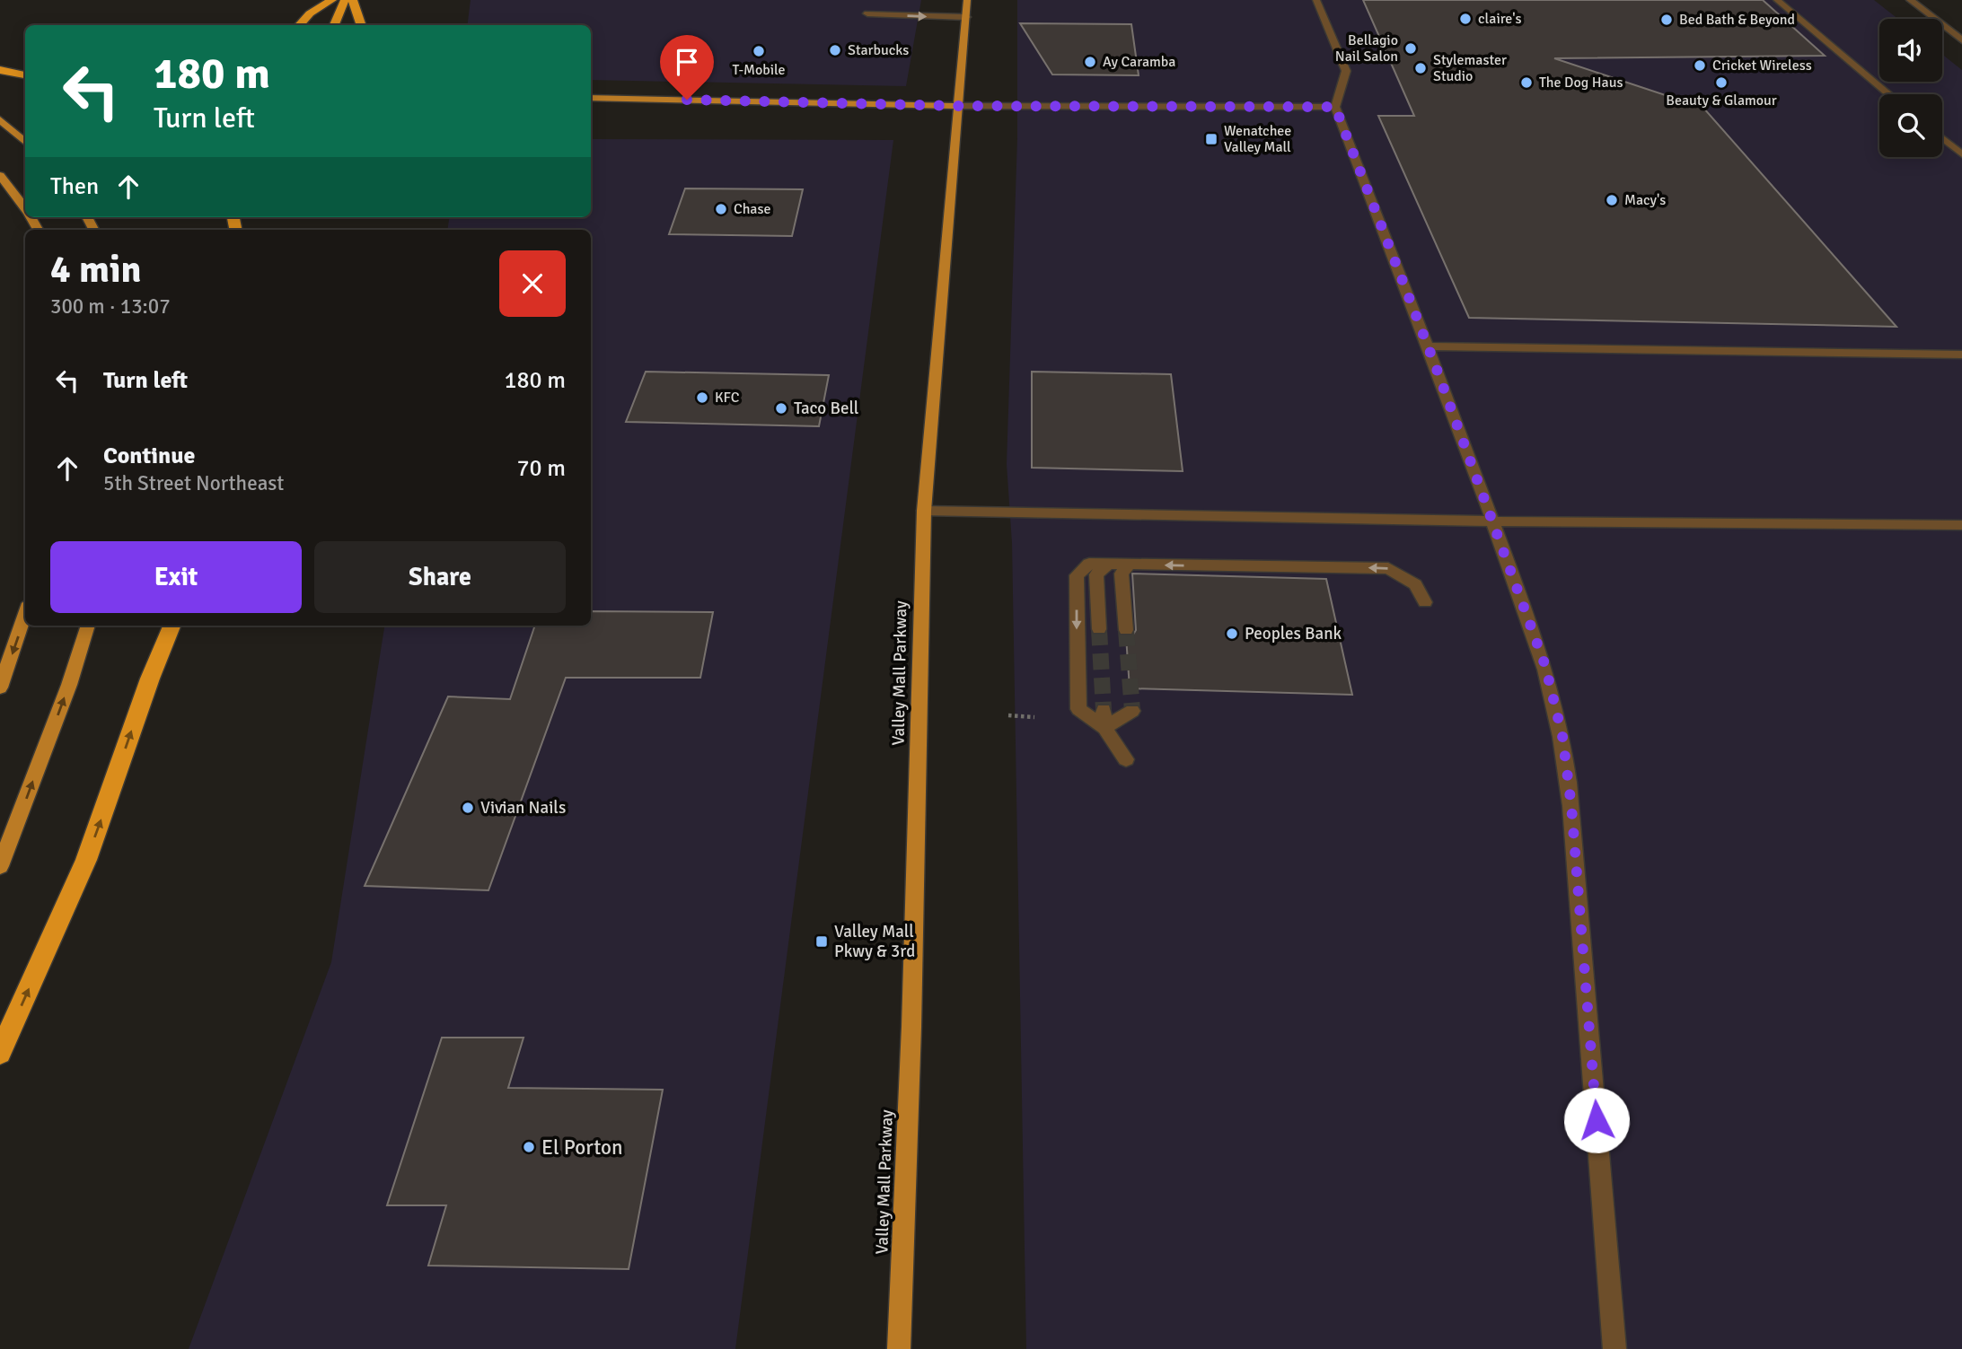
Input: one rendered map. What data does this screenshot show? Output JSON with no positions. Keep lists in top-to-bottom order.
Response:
{
  "streets": {
    "main road": ["Valley Mall Parkway"]
  },
  "places": {
    "other": [
      "claire's",
      "Bed Bath & Beyond",
      "Bellagio Nail Salon",
      "Starbucks",
      "T-Mobile",
      "Ay Caramba",
      "Cricket Wireless",
      "Stylemaster Studio",
      "The Dog Haus",
      "Beauty & Glamour",
      "Macy's",
      "Chase",
      "KFC",
      "Taco Bell",
      "Peoples Bank",
      "Vivian Nails",
      "El Porton"
    ],
    "transit": ["Wenatchee Valley Mall", "Valley Mall Pkwy & 3rd"]
  },
  "page": {
    "turn": ["180 m", "Turn left"],
    "then": "Then",
    "heading": ["4 min", "300 m · 13:07"],
    "list": [
      {
        "name": "Turn left",
        "value": "180 m"
      },
      {
        "name": "Continue",
        "note": "5th Street Northeast",
        "value": "70 m"
      }
    ],
    "buttons": ["Exit", "Share"]
  }
}
